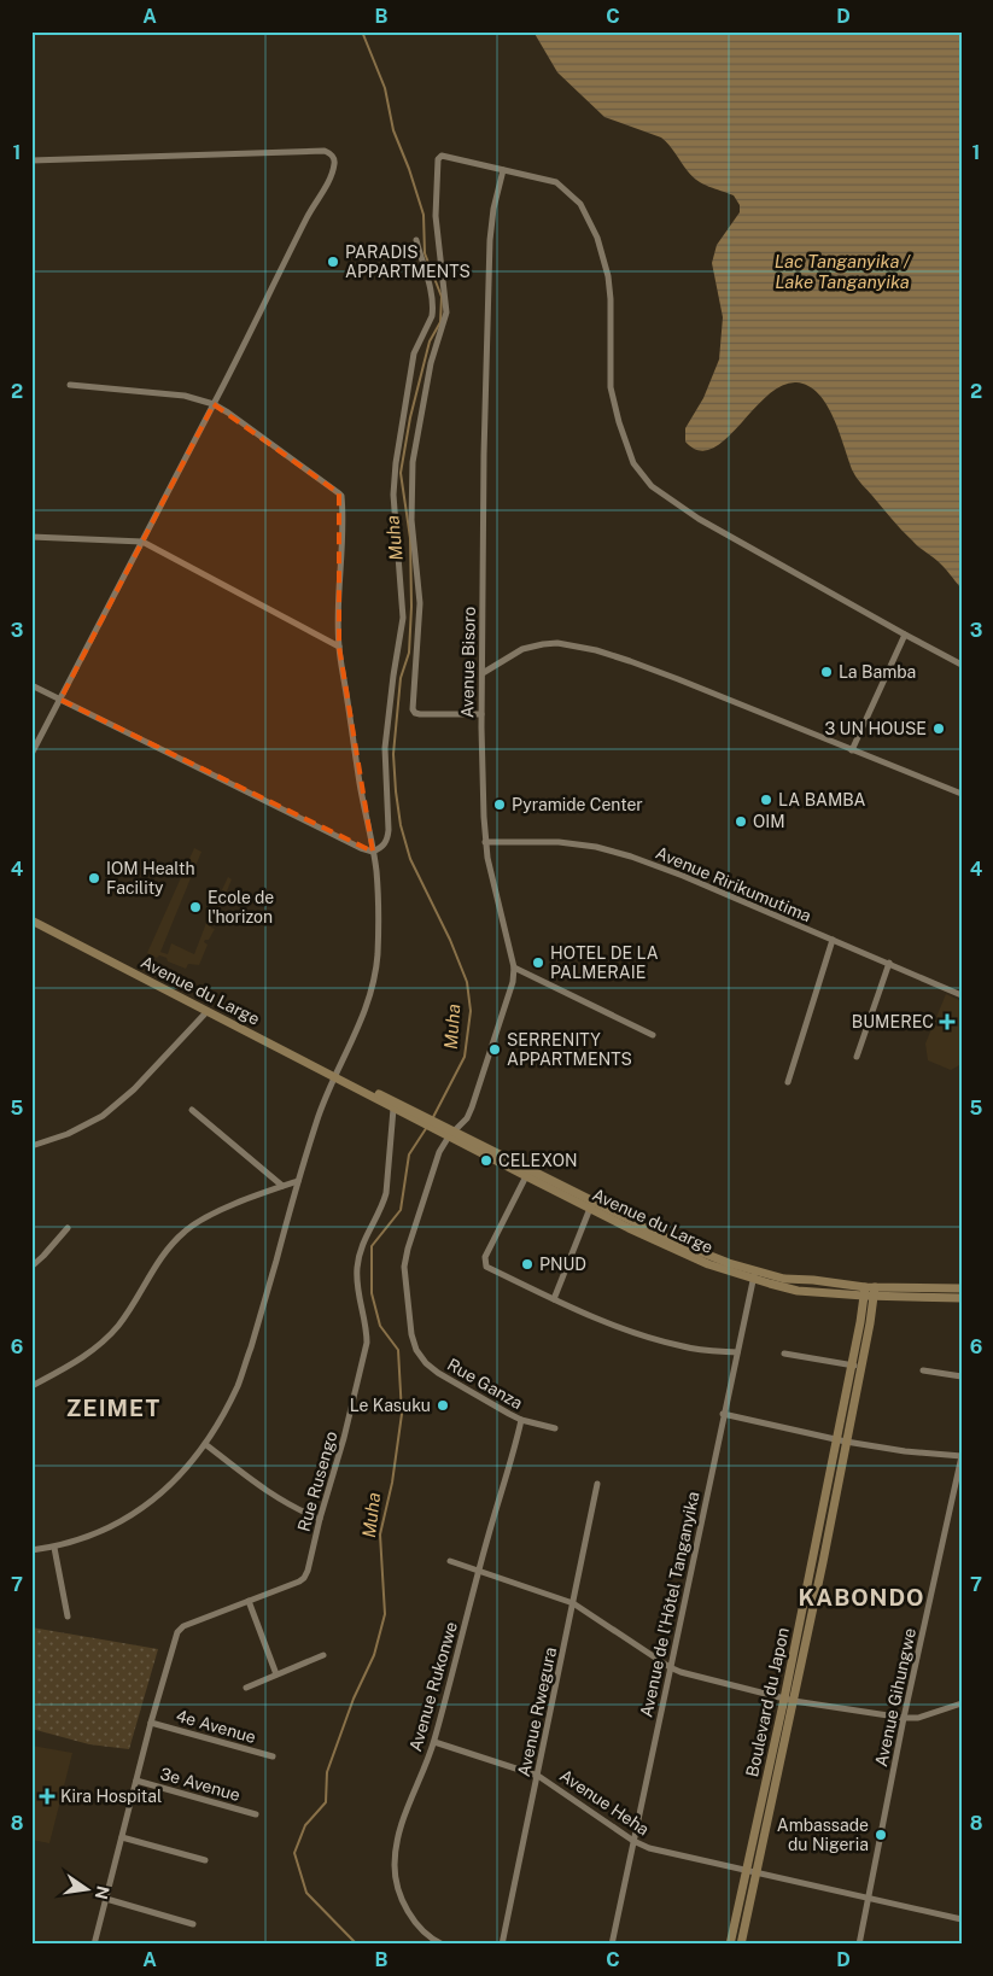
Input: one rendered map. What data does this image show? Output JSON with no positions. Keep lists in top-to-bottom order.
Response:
{
  "streets": {
    "main road": ["Avenue du Large", "Boulevard du Japon"],
    "street": [
      "Avenue Bisoro",
      "Avenue Ririkumutima",
      "Rue Ganza",
      "Rue Rusengo",
      "Avenue de l'Hôtel Tanganyika",
      "Avenue Rukonwe",
      "Avenue Gihungwe",
      "Avenue Rwegura",
      "4e Avenue",
      "3e Avenue",
      "Avenue Heha"
    ]
  },
  "crossings": [
    ["Avenue Bisoro", "Avenue Ririkumutima"],
    ["Avenue Bisoro", "Avenue du Large"],
    ["Avenue Bisoro", "Rue Ganza"],
    ["Avenue du Large", "Rue Ganza"],
    ["Avenue du Large", "Rue Rusengo"],
    ["Avenue du Large", "Avenue de l'Hôtel Tanganyika"],
    ["Avenue du Large", "Boulevard du Japon"],
    ["Rue Ganza", "Avenue Rukonwe"],
    ["Rue Rusengo", "4e Avenue"],
    ["Rue Rusengo", "3e Avenue"],
    ["Avenue de l'Hôtel Tanganyika", "Avenue Heha"],
    ["Avenue Rukonwe", "Avenue Heha"],
    ["Avenue Gihungwe", "Avenue Heha"],
    ["Boulevard du Japon", "Avenue Heha"],
    ["Avenue Rwegura", "Avenue Heha"]
  ],
  "districts": ["ZEIMET", "KABONDO"],
  "water": ["Lac Tanganyika / Lake Tanganyika", "Muha"],
  "places": {
    "other": [
      "PARADIS APPARTMENTS",
      "La Bamba",
      "3 UN HOUSE",
      "LA BAMBA",
      "Pyramide Center",
      "OIM",
      "IOM Health Facility",
      "Ecole de l'horizon",
      "HOTEL DE LA PALMERAIE",
      "SERRENITY APPARTMENTS",
      "CELEXON",
      "PNUD",
      "Le Kasuku",
      "Ambassade du Nigeria"
    ],
    "health": ["BUMEREC", "Kira Hospital"]
  },
  "north": "right",
  "grid": {
    "columns": [
      "A",
      "B",
      "C",
      "D"
    ],
    "rows": [
      "1",
      "2",
      "3",
      "4",
      "5",
      "6",
      "7",
      "8"
    ]
  }
}
